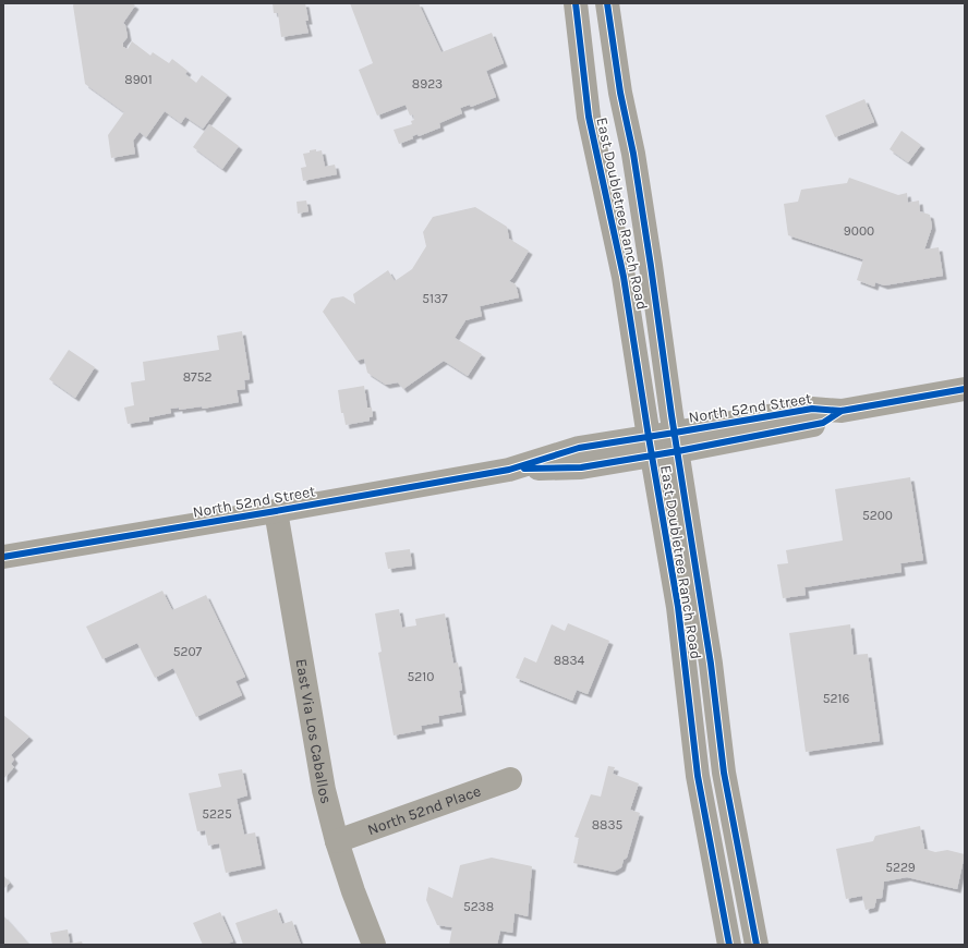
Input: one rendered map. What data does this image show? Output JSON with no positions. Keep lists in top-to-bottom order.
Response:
{
  "streets": {
    "main road": ["East Doubletree Ranch Road"],
    "street": ["North 52nd Street", "East Via Los Caballos", "North 52nd Place"]
  },
  "crossings": [
    ["East Doubletree Ranch Road", "North 52nd Street"],
    ["North 52nd Street", "East Via Los Caballos"],
    ["East Via Los Caballos", "North 52nd Place"]
  ],
  "house_numbers": [
    "8901",
    "8923",
    "9000",
    "5137",
    "8752",
    "5200",
    "5207",
    "8834",
    "5210",
    "5216",
    "5225",
    "8835",
    "5229",
    "5238"
  ]
}
